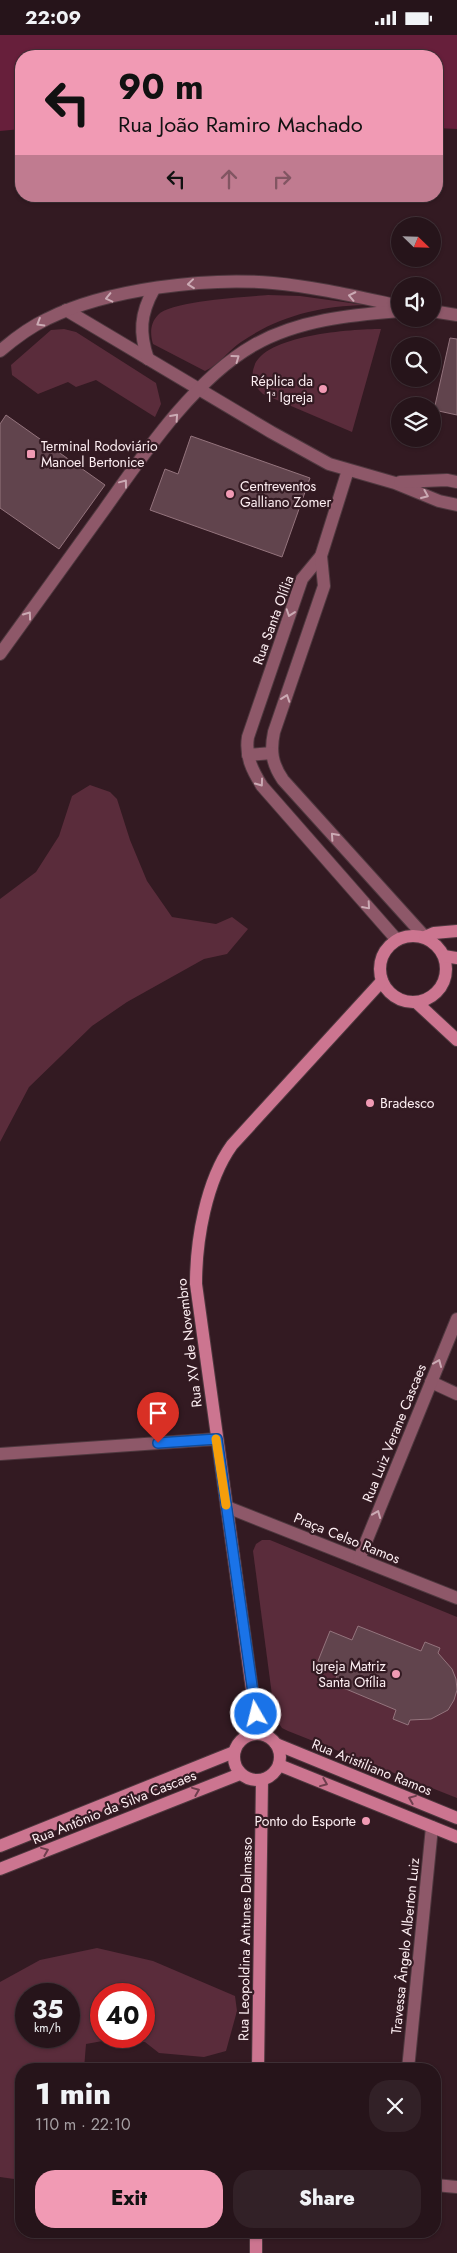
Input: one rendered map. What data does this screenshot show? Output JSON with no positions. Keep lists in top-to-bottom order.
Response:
{
  "streets": {
    "street": [
      "Rua Santa Olília",
      "Rua XV de Novembro",
      "Rua Luiz Verane Cascaes",
      "Praça Celso Ramos",
      "Rua Aristiliano Ramos",
      "Rua Antônio da Silva Cascaes",
      "Rua Leopoldina Antunes Dalmasso",
      "Travessa Ângelo Alberton Luiz"
    ]
  },
  "crossings": [
    ["Rua Santa Olília", "Rua XV de Novembro"],
    ["Rua XV de Novembro", "Praça Celso Ramos"],
    ["Rua XV de Novembro", "Rua Aristiliano Ramos"],
    ["Rua XV de Novembro", "Rua Antônio da Silva Cascaes"],
    ["Rua XV de Novembro", "Rua Leopoldina Antunes Dalmasso"],
    ["Rua Luiz Verane Cascaes", "Praça Celso Ramos"],
    ["Rua Aristiliano Ramos", "Rua Antônio da Silva Cascaes"],
    ["Rua Aristiliano Ramos", "Rua Leopoldina Antunes Dalmasso"],
    ["Rua Antônio da Silva Cascaes", "Rua Leopoldina Antunes Dalmasso"]
  ],
  "one_way": ["Rua Santa Olília", "Rua Luiz Verane Cascaes"],
  "places": {
    "other": [
      "Réplica da 1ª Igreja",
      "Centreventos Galliano Zomer",
      "Bradesco",
      "Igreja Matriz Santa Otília",
      "Ponto do Esporte"
    ],
    "transit": ["Terminal Rodoviário Manoel Bertonice"]
  },
  "north": "bottom right",
  "page": {
    "status": "22:09",
    "turn": ["90 m", "Rua João Ramiro Machado"],
    "speed": "35 km/h",
    "limit": "40",
    "heading": ["1 min", "110 m · 22:10"],
    "buttons": ["Exit", "Share"]
  }
}
